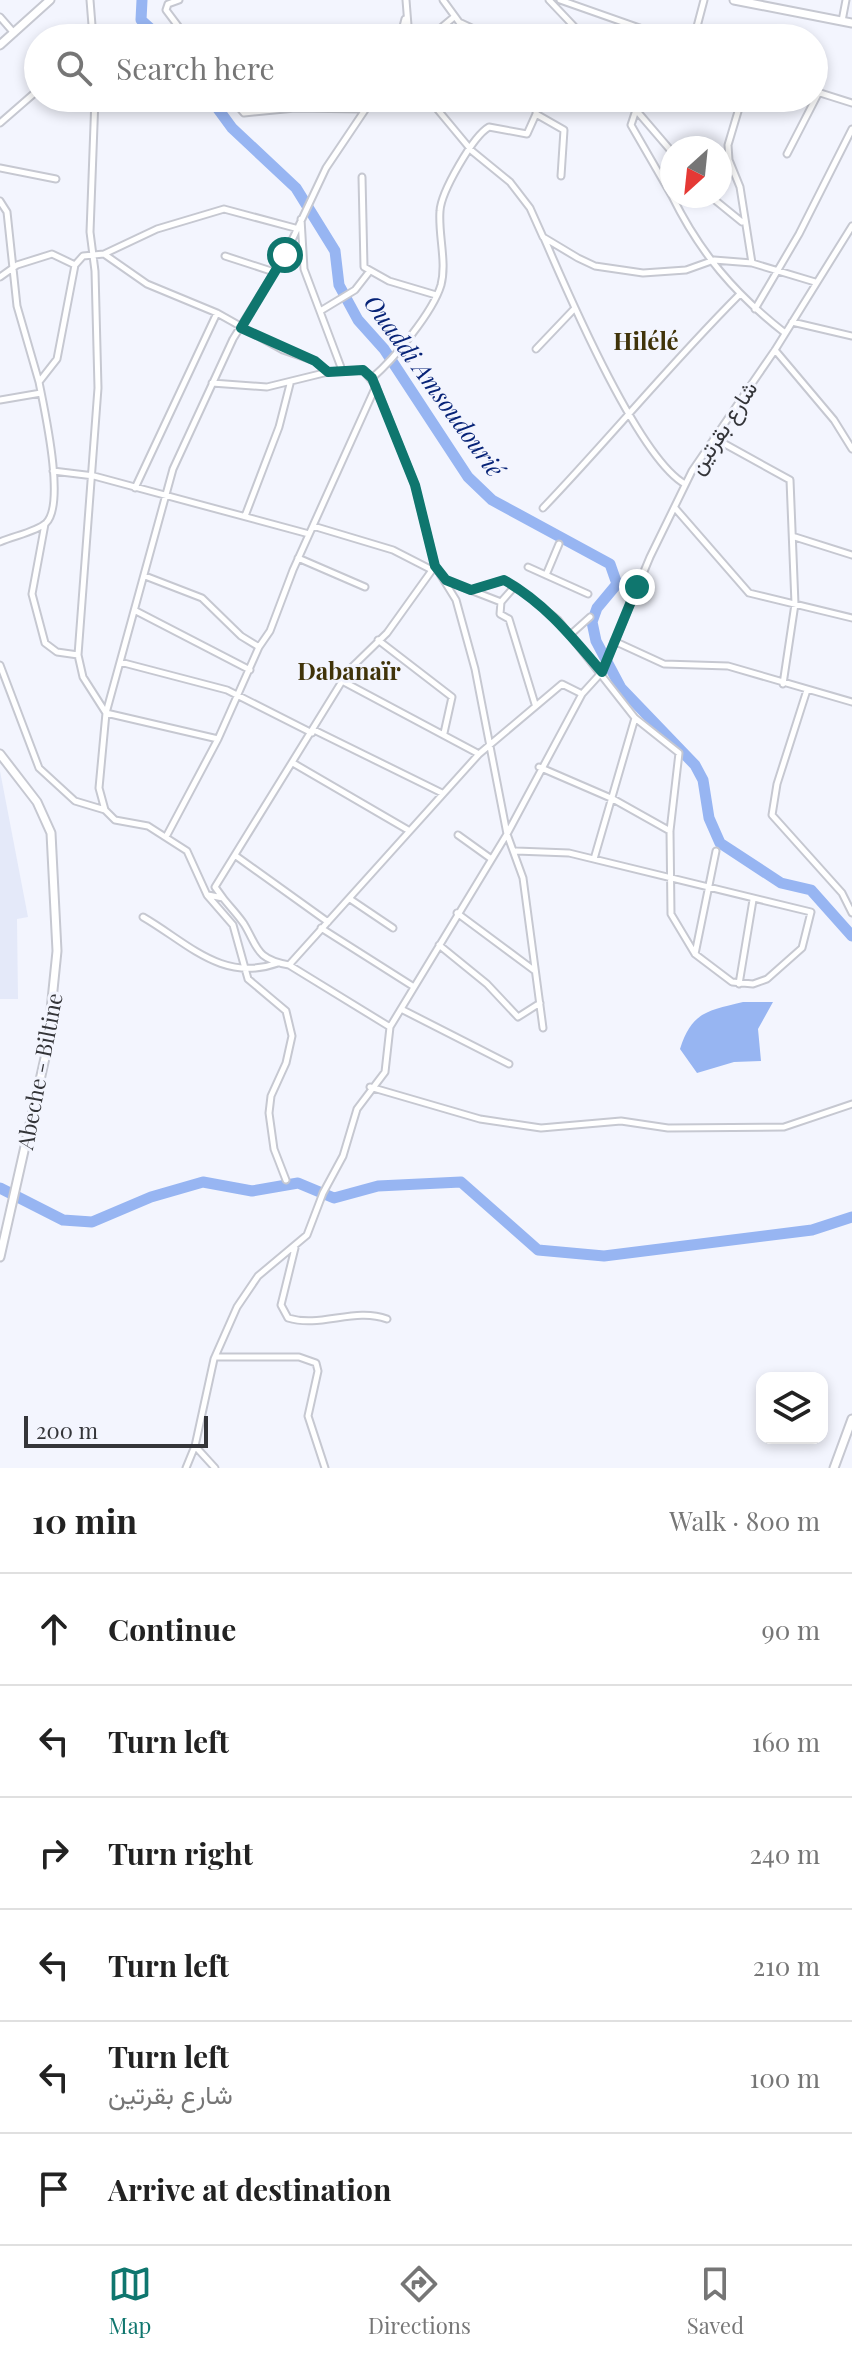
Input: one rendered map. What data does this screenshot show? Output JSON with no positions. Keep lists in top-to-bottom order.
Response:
{
  "streets": {
    "main road": ["Abeche - Biltine"],
    "street": ["شارع بقرتين"]
  },
  "districts": ["Hilélé", "Dabanaïr"],
  "water": ["Ouaddi Amsoudourié"],
  "scale_bar": "200 m",
  "north": "bottom left",
  "page": {
    "search": "Search here",
    "scale": "200 m",
    "heading": ["10 min", "Walk · 800 m"],
    "list": [
      ["Continue", "90 m"],
      ["Turn left", "160 m"],
      ["Turn right", "240 m"],
      ["Turn left", "210 m"],
      ["Turn left", "شارع بقرتين", "100 m"],
      "Arrive at destination"
    ],
    "nav": ["Map", "Directions", "Saved"]
  }
}
